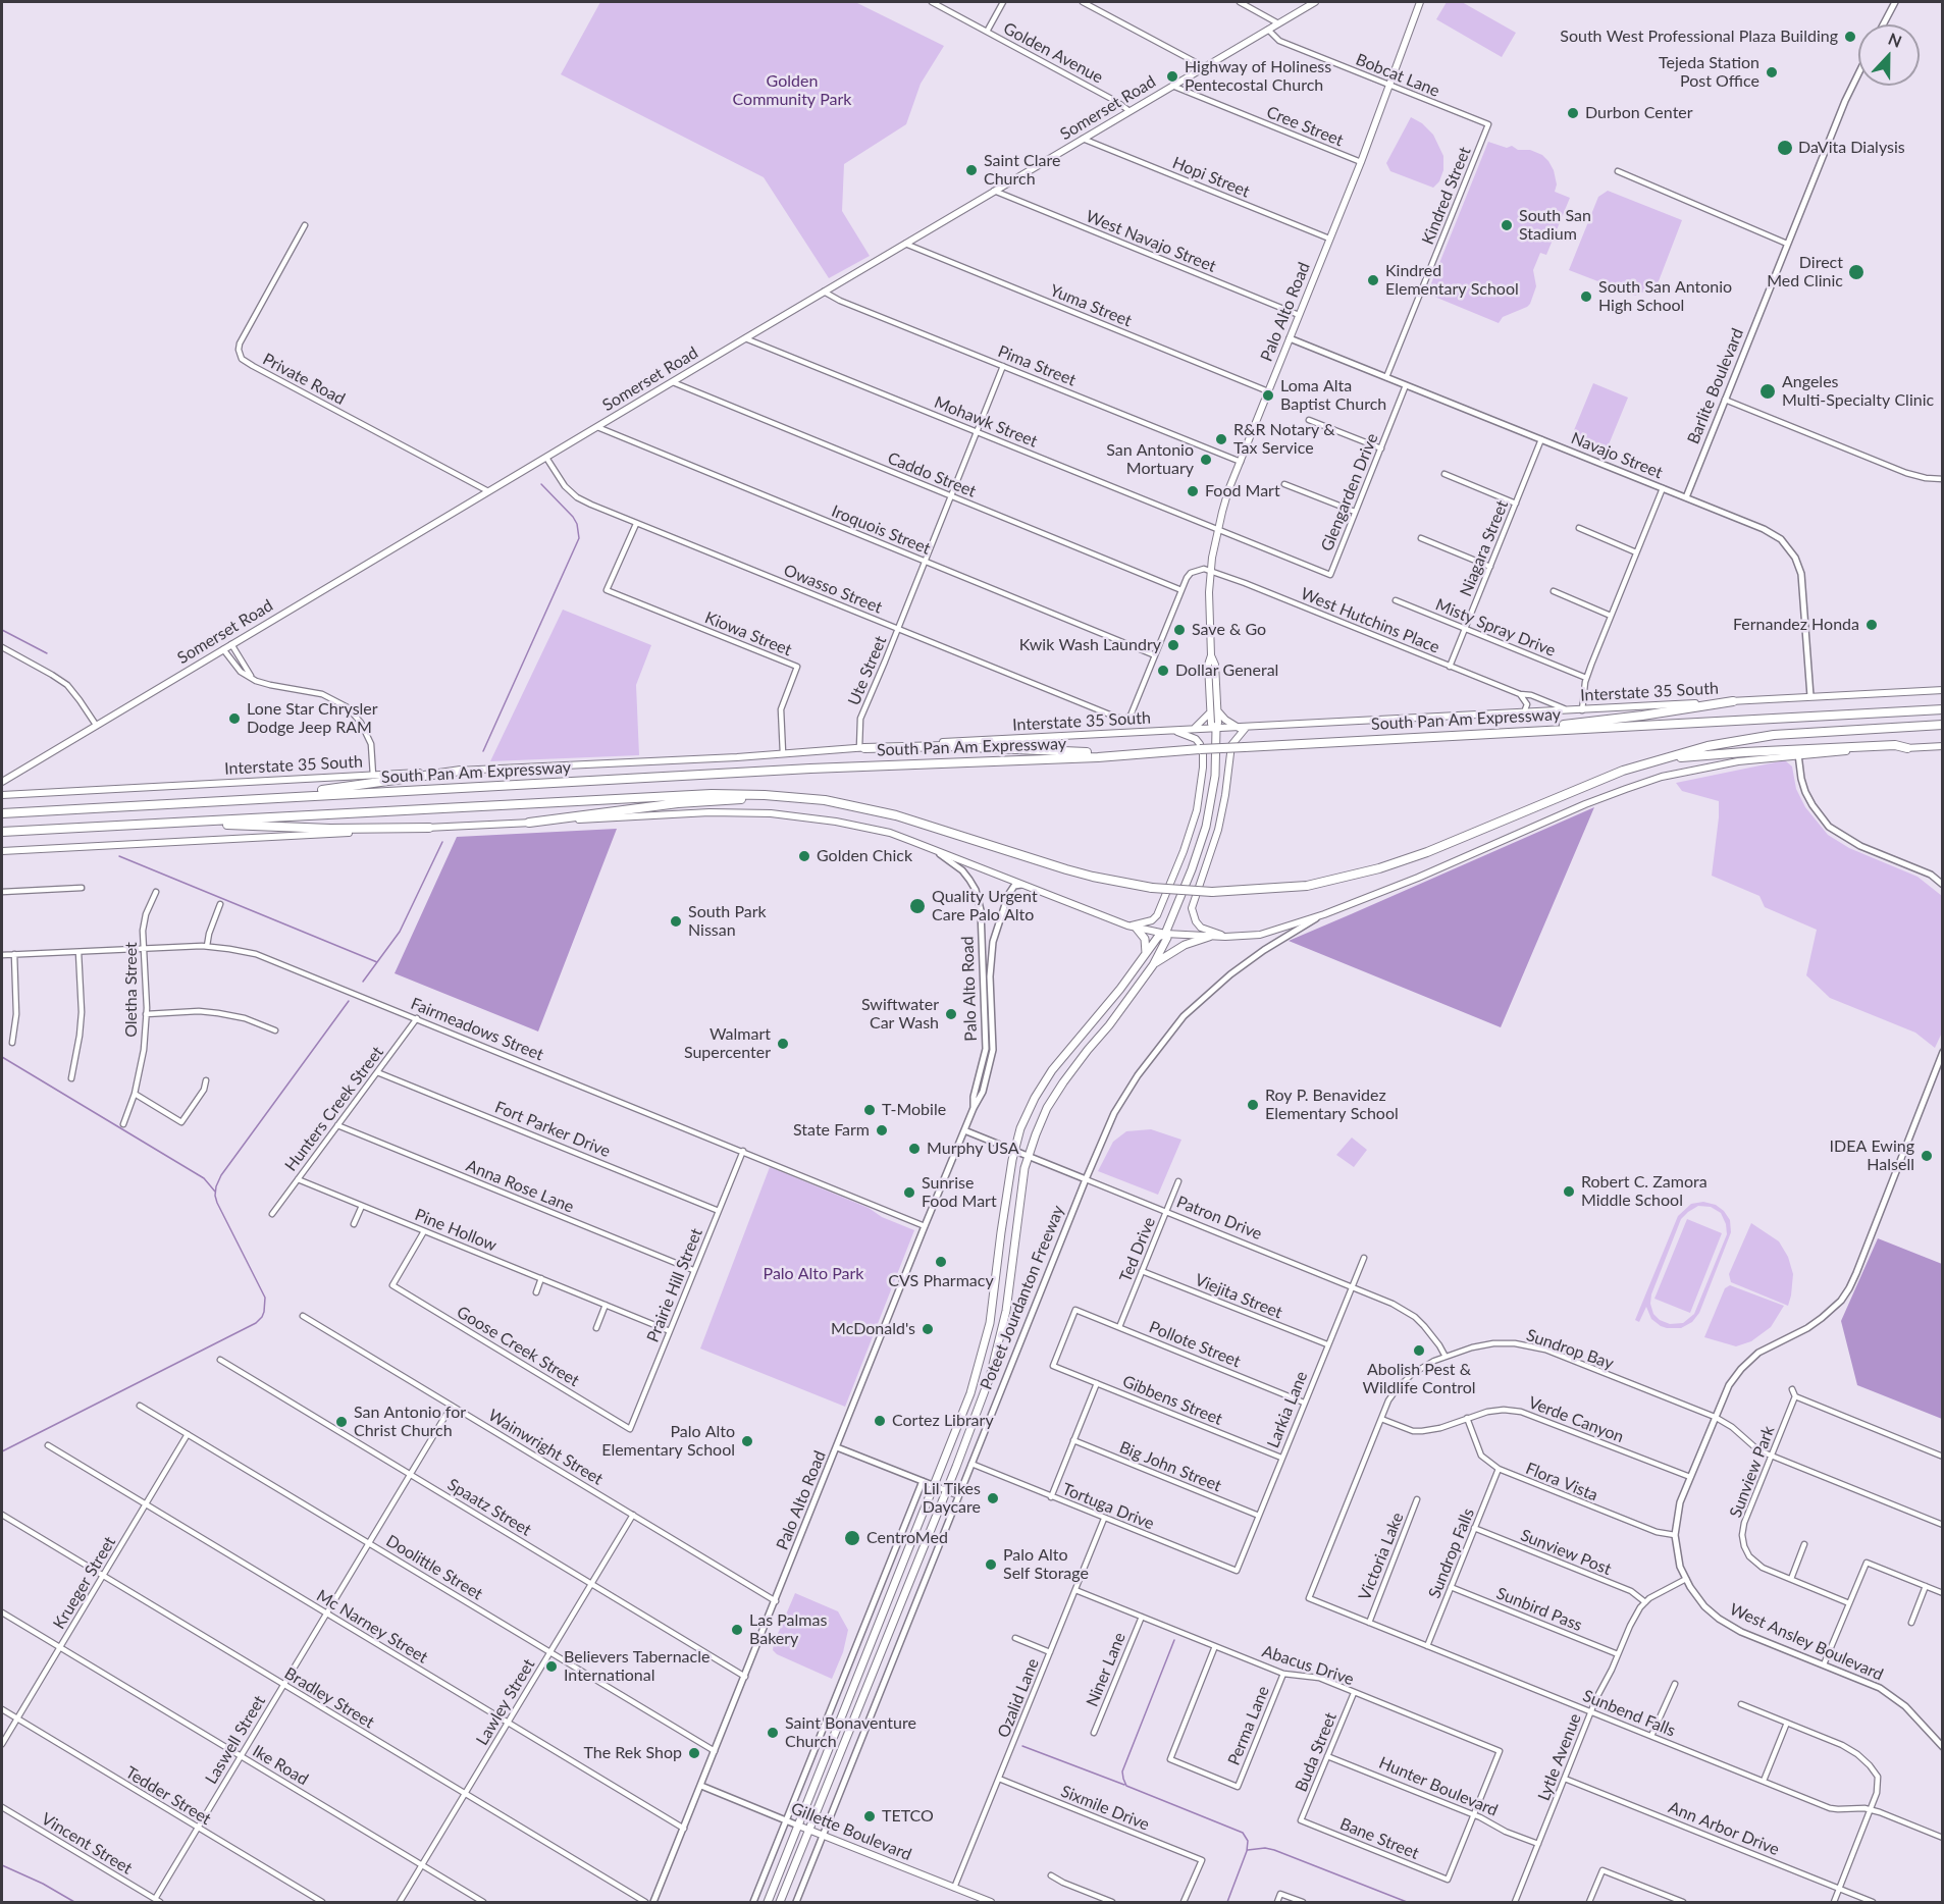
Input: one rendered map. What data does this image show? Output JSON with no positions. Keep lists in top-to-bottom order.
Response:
{
  "streets": {
    "highway": ["South Pan Am Expressway"],
    "main road": [
      "Somerset Road",
      "Palo Alto Road",
      "Interstate 35 South",
      "Poteet Jourdanton Freeway",
      "Gillette Boulevard"
    ],
    "street": [
      "Golden Avenue",
      "Bobcat Lane",
      "Cree Street",
      "Hopi Street",
      "Kindred Street",
      "West Navajo Street",
      "Yuma Street",
      "Pima Street",
      "Private Road",
      "Barlite Boulevard",
      "Mohawk Street",
      "Navajo Street",
      "Caddo Street",
      "Glengarden Drive",
      "Iroquois Street",
      "Niagara Street",
      "Owasso Street",
      "West Hutchins Place",
      "Misty Spray Drive",
      "Kiowa Street",
      "Ute Street",
      "Oletha Street",
      "Fairmeadows Street",
      "Hunters Creek Street",
      "Fort Parker Drive",
      "Anna Rose Lane",
      "Patron Drive",
      "Pine Hollow",
      "Ted Drive",
      "Prairie Hill Street",
      "Viejita Street",
      "Pollote Street",
      "Goose Creek Street",
      "Sundrop Bay",
      "Gibbens Street",
      "Larkia Lane",
      "Verde Canyon",
      "Wainwright Street",
      "Big John Street",
      "Sunview Park",
      "Flora Vista",
      "Tortuga Drive",
      "Spaatz Street",
      "Sunview Post",
      "Sundrop Falls",
      "Victoria Lake",
      "Doolittle Street",
      "Krueger Street",
      "Sunbird Pass",
      "Mc Narney Street",
      "West Ansley Boulevard",
      "Abacus Drive",
      "Niner Lane",
      "Bradley Street",
      "Ozalid Lane",
      "Lawley Street",
      "Sunbend Falls",
      "Perma Lane",
      "Laswell Street",
      "Buda Street",
      "Lytle Avenue",
      "Ike Road",
      "Hunter Boulevard",
      "Tedder Street",
      "Sixmile Drive",
      "Ann Arbor Drive",
      "Bane Street",
      "Vincent Street"
    ]
  },
  "crossings": [
    ["Golden Avenue", "Somerset Road"],
    ["Bobcat Lane", "Somerset Road"],
    ["Bobcat Lane", "Kindred Street"],
    ["Bobcat Lane", "Palo Alto Road"],
    ["Somerset Road", "Cree Street"],
    ["Somerset Road", "Hopi Street"],
    ["Somerset Road", "West Navajo Street"],
    ["Somerset Road", "Yuma Street"],
    ["Somerset Road", "Pima Street"],
    ["Somerset Road", "Private Road"],
    ["Somerset Road", "Mohawk Street"],
    ["Somerset Road", "Caddo Street"],
    ["Somerset Road", "Iroquois Street"],
    ["Somerset Road", "Owasso Street"],
    ["Cree Street", "Palo Alto Road"],
    ["Hopi Street", "Palo Alto Road"],
    ["Kindred Street", "Navajo Street"],
    ["West Navajo Street", "Palo Alto Road"],
    ["Yuma Street", "Palo Alto Road"],
    ["Palo Alto Road", "Pima Street"],
    ["Palo Alto Road", "Mohawk Street"],
    ["Palo Alto Road", "Navajo Street"],
    ["Palo Alto Road", "West Hutchins Place"],
    ["Palo Alto Road", "Fairmeadows Street"],
    ["Palo Alto Road", "Patron Drive"],
    ["Palo Alto Road", "Poteet Jourdanton Freeway"],
    ["Palo Alto Road", "Wainwright Street"],
    ["Palo Alto Road", "Spaatz Street"],
    ["Palo Alto Road", "Doolittle Street"],
    ["Palo Alto Road", "Mc Narney Street"],
    ["Palo Alto Road", "Gillette Boulevard"],
    ["Pima Street", "Ute Street"],
    ["Barlite Boulevard", "Navajo Street"],
    ["Mohawk Street", "Glengarden Drive"],
    ["Mohawk Street", "Ute Street"],
    ["Navajo Street", "Glengarden Drive"],
    ["Navajo Street", "Niagara Street"],
    ["Navajo Street", "Interstate 35 South"],
    ["Caddo Street", "Ute Street"],
    ["Iroquois Street", "Owasso Street"],
    ["Iroquois Street", "Ute Street"],
    ["Niagara Street", "West Hutchins Place"],
    ["Niagara Street", "Misty Spray Drive"],
    ["Owasso Street", "Kiowa Street"],
    ["Owasso Street", "Ute Street"],
    ["West Hutchins Place", "Interstate 35 South"],
    ["West Hutchins Place", "Poteet Jourdanton Freeway"],
    ["Kiowa Street", "Interstate 35 South"],
    ["Ute Street", "Interstate 35 South"],
    ["Interstate 35 South", "Poteet Jourdanton Freeway"],
    ["Oletha Street", "Fairmeadows Street"],
    ["Fairmeadows Street", "Hunters Creek Street"],
    ["Fairmeadows Street", "Prairie Hill Street"],
    ["Hunters Creek Street", "Fort Parker Drive"],
    ["Hunters Creek Street", "Anna Rose Lane"],
    ["Hunters Creek Street", "Pine Hollow"],
    ["Fort Parker Drive", "Prairie Hill Street"],
    ["Anna Rose Lane", "Prairie Hill Street"],
    ["Patron Drive", "Ted Drive"],
    ["Patron Drive", "Poteet Jourdanton Freeway"],
    ["Patron Drive", "Sundrop Bay"],
    ["Patron Drive", "Larkia Lane"],
    ["Pine Hollow", "Prairie Hill Street"],
    ["Pine Hollow", "Goose Creek Street"],
    ["Ted Drive", "Viejita Street"],
    ["Ted Drive", "Pollote Street"],
    ["Prairie Hill Street", "Goose Creek Street"],
    ["Viejita Street", "Larkia Lane"],
    ["Poteet Jourdanton Freeway", "Tortuga Drive"],
    ["Poteet Jourdanton Freeway", "Gillette Boulevard"],
    ["Pollote Street", "Gibbens Street"],
    ["Pollote Street", "Larkia Lane"],
    ["Sundrop Bay", "Verde Canyon"],
    ["Sundrop Bay", "Sunview Park"],
    ["Sundrop Bay", "West Ansley Boulevard"],
    ["Sundrop Bay", "Sunbend Falls"],
    ["Gibbens Street", "Larkia Lane"],
    ["Larkia Lane", "Big John Street"],
    ["Larkia Lane", "Tortuga Drive"],
    ["Verde Canyon", "Flora Vista"],
    ["Verde Canyon", "West Ansley Boulevard"],
    ["Wainwright Street", "Lawley Street"],
    ["Wainwright Street", "Laswell Street"],
    ["Flora Vista", "Sundrop Falls"],
    ["Flora Vista", "West Ansley Boulevard"],
    ["Tortuga Drive", "Ozalid Lane"],
    ["Spaatz Street", "Lawley Street"],
    ["Spaatz Street", "Laswell Street"],
    ["Sunview Post", "Sundrop Falls"],
    ["Sunview Post", "Lytle Avenue"],
    ["Sundrop Falls", "Sunbird Pass"],
    ["Sundrop Falls", "Sunbend Falls"],
    ["Victoria Lake", "Sunbend Falls"],
    ["Doolittle Street", "Krueger Street"],
    ["Doolittle Street", "Lawley Street"],
    ["Doolittle Street", "Laswell Street"],
    ["Krueger Street", "Mc Narney Street"],
    ["Krueger Street", "Bradley Street"],
    ["Krueger Street", "Ike Road"],
    ["Krueger Street", "Tedder Street"],
    ["Sunbird Pass", "Lytle Avenue"],
    ["Mc Narney Street", "Lawley Street"],
    ["Mc Narney Street", "Laswell Street"],
    ["West Ansley Boulevard", "Lytle Avenue"],
    ["Abacus Drive", "Niner Lane"],
    ["Abacus Drive", "Ozalid Lane"],
    ["Abacus Drive", "Perma Lane"],
    ["Abacus Drive", "Buda Street"],
    ["Abacus Drive", "Hunter Boulevard"],
    ["Abacus Drive", "Bane Street"],
    ["Bradley Street", "Lawley Street"],
    ["Bradley Street", "Laswell Street"],
    ["Ozalid Lane", "Sixmile Drive"],
    ["Ozalid Lane", "Gillette Boulevard"],
    ["Lawley Street", "Ike Road"],
    ["Sunbend Falls", "Lytle Avenue"],
    ["Laswell Street", "Ike Road"],
    ["Laswell Street", "Tedder Street"],
    ["Laswell Street", "Vincent Street"],
    ["Buda Street", "Hunter Boulevard"],
    ["Buda Street", "Bane Street"],
    ["Lytle Avenue", "Hunter Boulevard"],
    ["Lytle Avenue", "Ann Arbor Drive"],
    ["Hunter Boulevard", "Bane Street"]
  ],
  "parks": ["Golden Community Park", "Palo Alto Park"],
  "places": [
    "South West Professional Plaza Building",
    "Tejeda Station Post Office",
    "Highway of Holiness Pentecostal Church",
    "Durbon Center",
    "DaVita Dialysis",
    "Saint Clare Church",
    "South San Stadium",
    "Direct Med Clinic",
    "Kindred Elementary School",
    "South San Antonio High School",
    "Angeles Multi-Specialty Clinic",
    "Loma Alta Baptist Church",
    "R&R Notary & Tax Service",
    "San Antonio Mortuary",
    "Food Mart",
    "Fernandez Honda",
    "Save & Go",
    "Kwik Wash Laundry",
    "Dollar General",
    "Lone Star Chrysler Dodge Jeep RAM",
    "Golden Chick",
    "Quality Urgent Care Palo Alto",
    "South Park Nissan",
    "Swiftwater Car Wash",
    "Walmart Supercenter",
    "Roy P. Benavidez Elementary School",
    "T-Mobile",
    "State Farm",
    "Murphy USA",
    "IDEA Ewing Halsell",
    "Robert C. Zamora Middle School",
    "Sunrise Food Mart",
    "CVS Pharmacy",
    "McDonald's",
    "Abolish Pest & Wildlife Control",
    "Cortez Library",
    "San Antonio for Christ Church",
    "Palo Alto Elementary School",
    "Lil Tikes Daycare",
    "CentroMed",
    "Palo Alto Self Storage",
    "Las Palmas Bakery",
    "Believers Tabernacle International",
    "Saint Bonaventure Church",
    "The Rek Shop",
    "TETCO"
  ],
  "north": "top"
}
